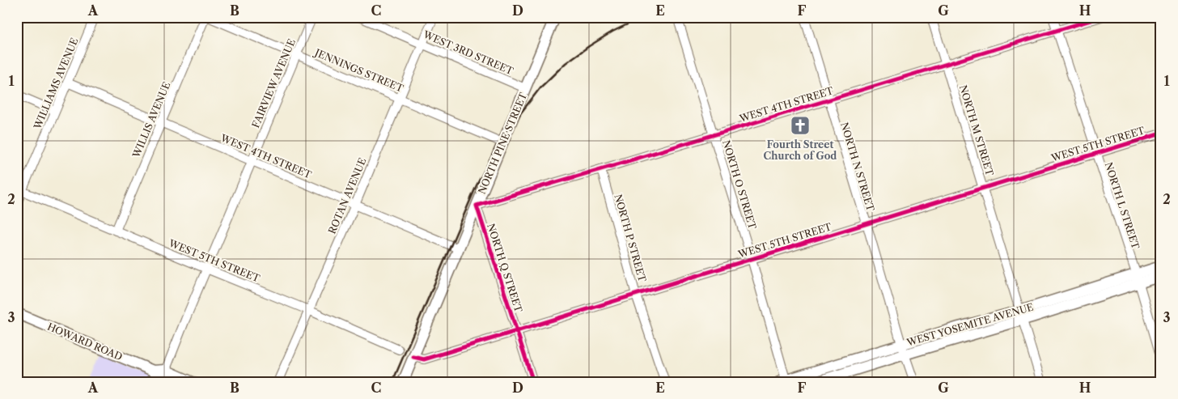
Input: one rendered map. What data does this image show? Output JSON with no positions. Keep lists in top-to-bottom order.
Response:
{
  "streets": {
    "main road": ["NORTH PINE STREET", "WEST YOSEMITE AVENUE", "HOWARD ROAD"],
    "street": [
      "WEST 3RD STREET",
      "JENNINGS STREET",
      "WILLIAMS AVENUE",
      "FAIRVIEW AVENUE",
      "WEST 4TH STREET",
      "WILLIS AVENUE",
      "NORTH M STREET",
      "WEST 5TH STREET",
      "NORTH N STREET",
      "NORTH O STREET",
      "ROTAN AVENUE",
      "NORTH L STREET",
      "NORTH P STREET",
      "NORTH Q STREET"
    ]
  },
  "crossings": [
    ["WEST 3RD STREET", "NORTH PINE STREET"],
    ["WEST 3RD STREET", "ROTAN AVENUE"],
    ["JENNINGS STREET", "FAIRVIEW AVENUE"],
    ["JENNINGS STREET", "WILLIS AVENUE"],
    ["JENNINGS STREET", "NORTH PINE STREET"],
    ["JENNINGS STREET", "ROTAN AVENUE"],
    ["WILLIAMS AVENUE", "WEST 4TH STREET"],
    ["WILLIAMS AVENUE", "WEST 5TH STREET"],
    ["FAIRVIEW AVENUE", "WEST 4TH STREET"],
    ["FAIRVIEW AVENUE", "WEST 5TH STREET"],
    ["FAIRVIEW AVENUE", "HOWARD ROAD"],
    ["WEST 4TH STREET", "WILLIS AVENUE"],
    ["WEST 4TH STREET", "NORTH M STREET"],
    ["WEST 4TH STREET", "NORTH PINE STREET"],
    ["WEST 4TH STREET", "NORTH N STREET"],
    ["WEST 4TH STREET", "NORTH O STREET"],
    ["WEST 4TH STREET", "ROTAN AVENUE"],
    ["WEST 4TH STREET", "NORTH L STREET"],
    ["WEST 4TH STREET", "NORTH P STREET"],
    ["WEST 4TH STREET", "NORTH Q STREET"],
    ["WILLIS AVENUE", "WEST 5TH STREET"],
    ["NORTH M STREET", "WEST 5TH STREET"],
    ["NORTH M STREET", "WEST YOSEMITE AVENUE"],
    ["NORTH PINE STREET", "WEST 5TH STREET"],
    ["NORTH PINE STREET", "NORTH Q STREET"],
    ["WEST 5TH STREET", "NORTH N STREET"],
    ["WEST 5TH STREET", "NORTH O STREET"],
    ["WEST 5TH STREET", "ROTAN AVENUE"],
    ["WEST 5TH STREET", "NORTH L STREET"],
    ["WEST 5TH STREET", "NORTH P STREET"],
    ["WEST 5TH STREET", "NORTH Q STREET"],
    ["NORTH N STREET", "WEST YOSEMITE AVENUE"],
    ["NORTH O STREET", "WEST YOSEMITE AVENUE"],
    ["NORTH L STREET", "WEST YOSEMITE AVENUE"]
  ],
  "places": {
    "church": ["Fourth Street Church of God"]
  },
  "grid": {
    "columns": [
      "A",
      "B",
      "C",
      "D",
      "E",
      "F",
      "G",
      "H"
    ],
    "rows": ["1", "2", "3"]
  }
}
